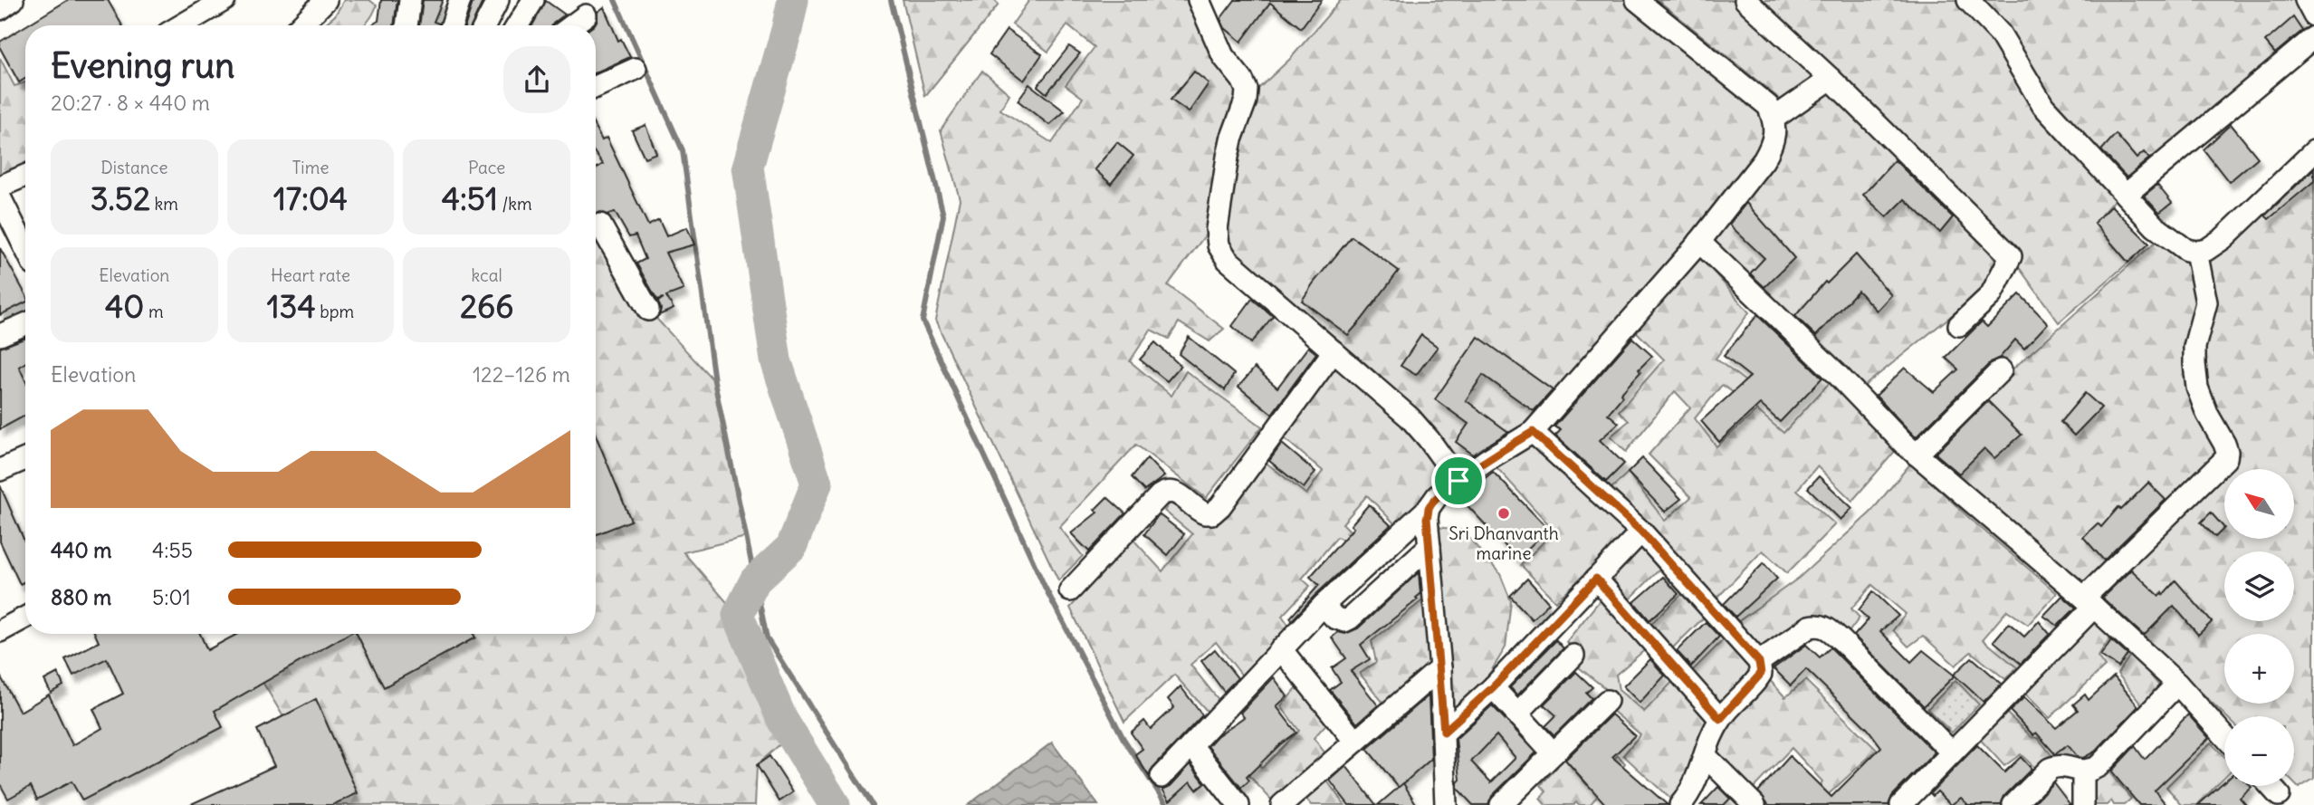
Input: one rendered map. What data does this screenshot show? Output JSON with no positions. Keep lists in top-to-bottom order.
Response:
{
  "places": ["Sri Dhanvanth marine"],
  "north": "top left",
  "page": {
    "heading": ["Evening run", "20:27 · 8 × 440 m"],
    "stats": [
      ["Distance", "3.52 km"],
      ["Time", "17:04"],
      ["Pace", "4:51 /km"],
      ["Elevation", "40 m"],
      ["Heart rate", "134 bpm"],
      ["kcal", "266"]
    ],
    "chart": ["Elevation", "122–126 m"],
    "map_buttons": ["+", "−"],
    "list": [
      {
        "name": "440 m",
        "note": "4:55"
      },
      {
        "name": "880 m",
        "note": "5:01"
      }
    ]
  }
}
